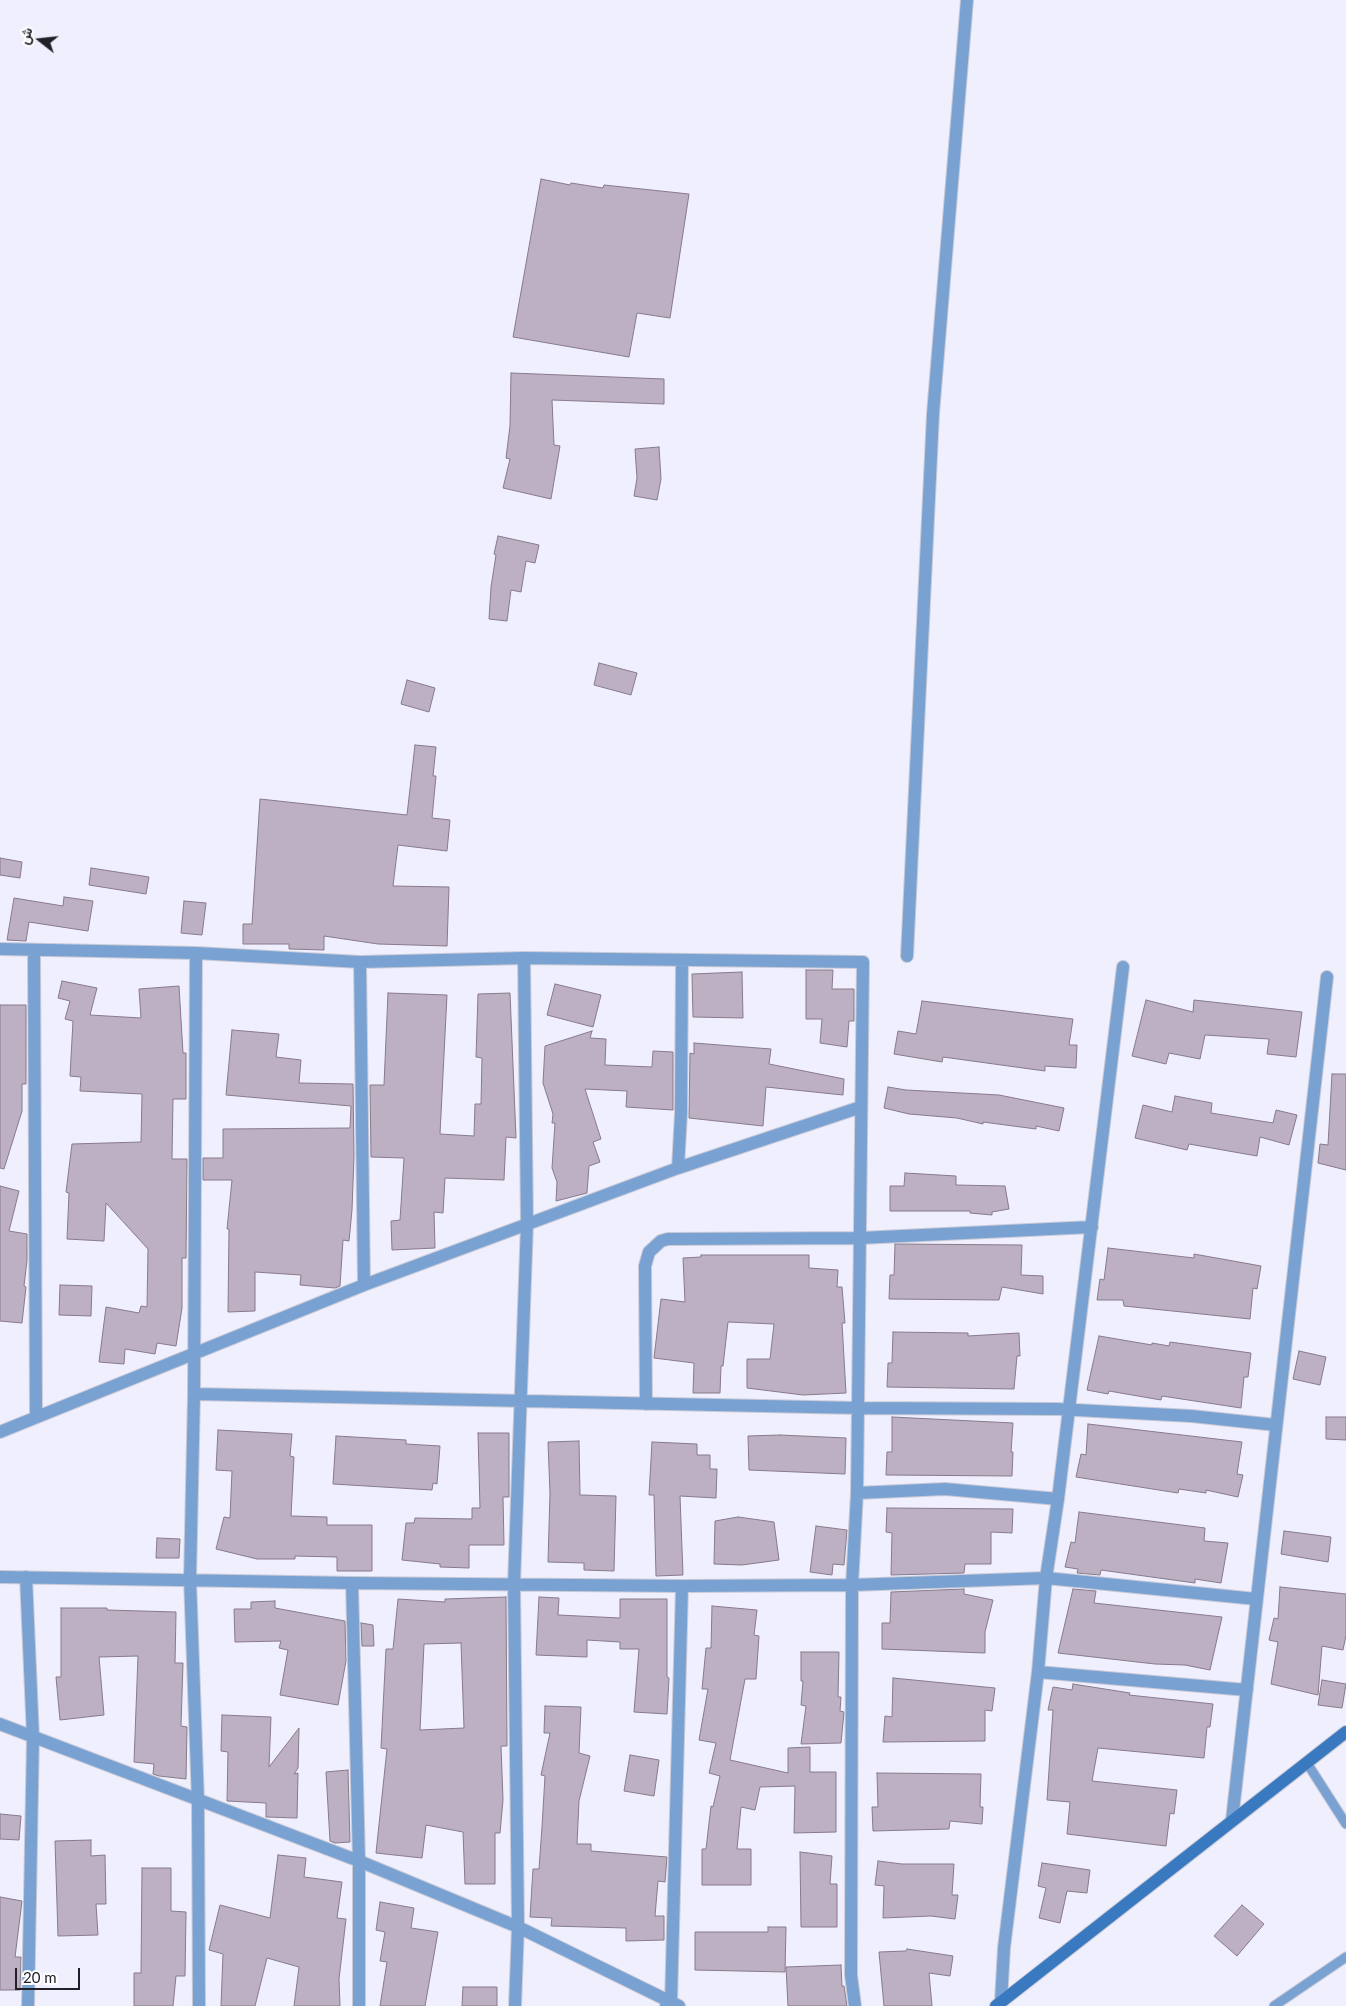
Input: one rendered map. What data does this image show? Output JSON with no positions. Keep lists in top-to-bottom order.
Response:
{
  "scale_bar": "20 m",
  "north": "left"
}
